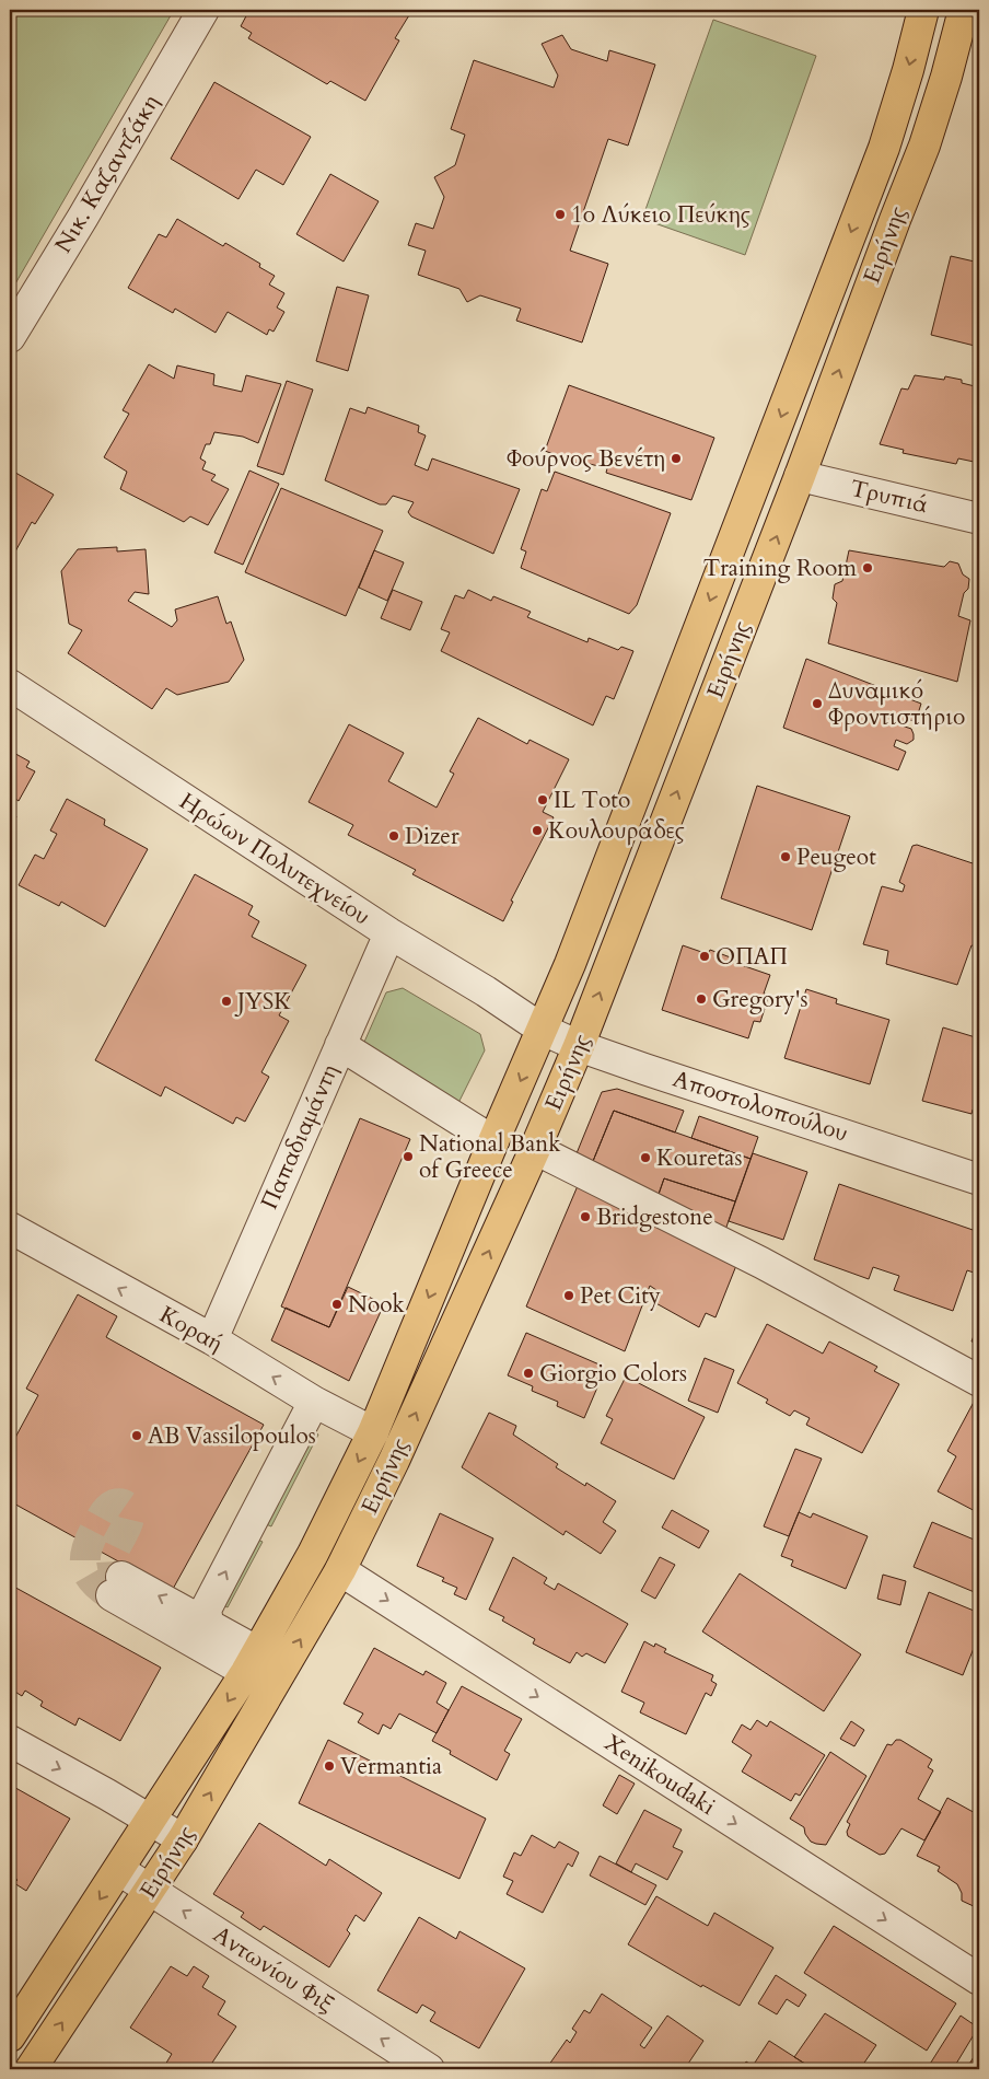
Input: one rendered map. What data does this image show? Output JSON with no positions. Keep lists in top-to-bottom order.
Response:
{
  "streets": {
    "main road": ["Ειρήνης"],
    "street": [
      "Νικ. Καζαντζάκη",
      "Τρυπιά",
      "Ηρώων Πολυτεχνείου",
      "Αποστολοπούλου",
      "Παπαδιαμάντη",
      "Κοραή",
      "Xenikoudaki",
      "Αντωνίου Φιξ"
    ]
  },
  "crossings": [
    ["Ειρήνης", "Τρυπιά"],
    ["Ειρήνης", "Ηρώων Πολυτεχνείου"],
    ["Ειρήνης", "Αποστολοπούλου"],
    ["Ειρήνης", "Κοραή"],
    ["Ειρήνης", "Xenikoudaki"],
    ["Ειρήνης", "Αντωνίου Φιξ"],
    ["Ηρώων Πολυτεχνείου", "Αποστολοπούλου"],
    ["Ηρώων Πολυτεχνείου", "Παπαδιαμάντη"],
    ["Παπαδιαμάντη", "Κοραή"]
  ],
  "one_way": ["Κοραή", "Xenikoudaki", "Αντωνίου Φιξ"],
  "places": [
    "1ο Λύκειο Πεύκης",
    "Φούρνος Βενέτη",
    "Training Room",
    "Δυναμικό Φροντιστήριο",
    "IL Toto",
    "Κουλουράδες",
    "Dizer",
    "Peugeot",
    "ΟΠΑΠ",
    "Gregory's",
    "JYSK",
    "National Bank of Greece",
    "Kouretas",
    "Bridgestone",
    "Pet City",
    "Nook",
    "Giorgio Colors",
    "AB Vassilopoulos",
    "Vermantia"
  ]
}
